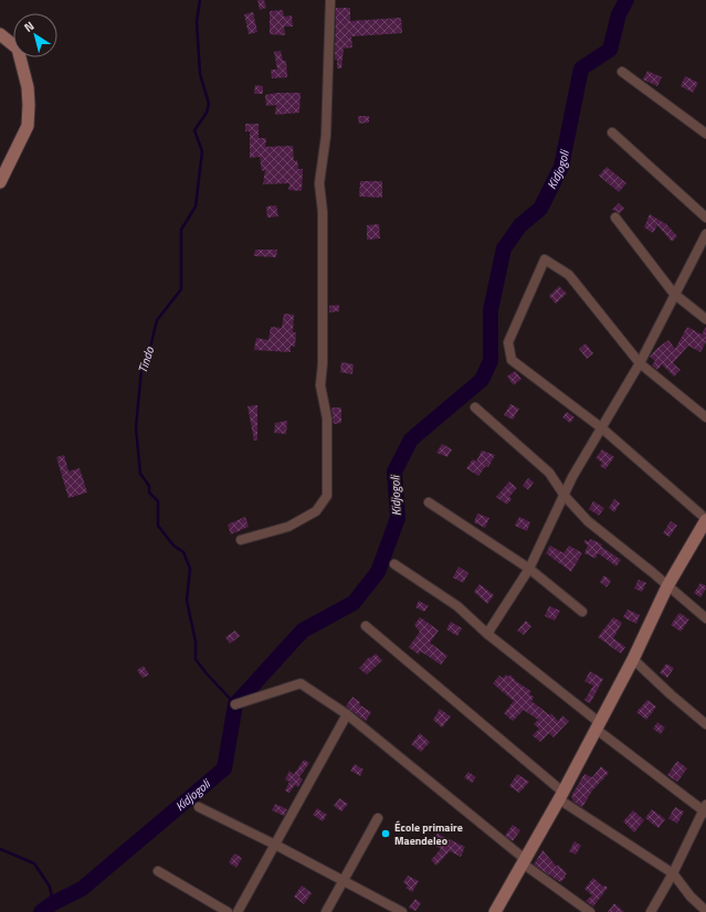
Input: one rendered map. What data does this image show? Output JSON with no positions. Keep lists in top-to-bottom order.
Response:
{
  "water": ["Kidjogoli", "Tindo"],
  "places": ["École primaire Maendeleo"],
  "north": "top left"
}
